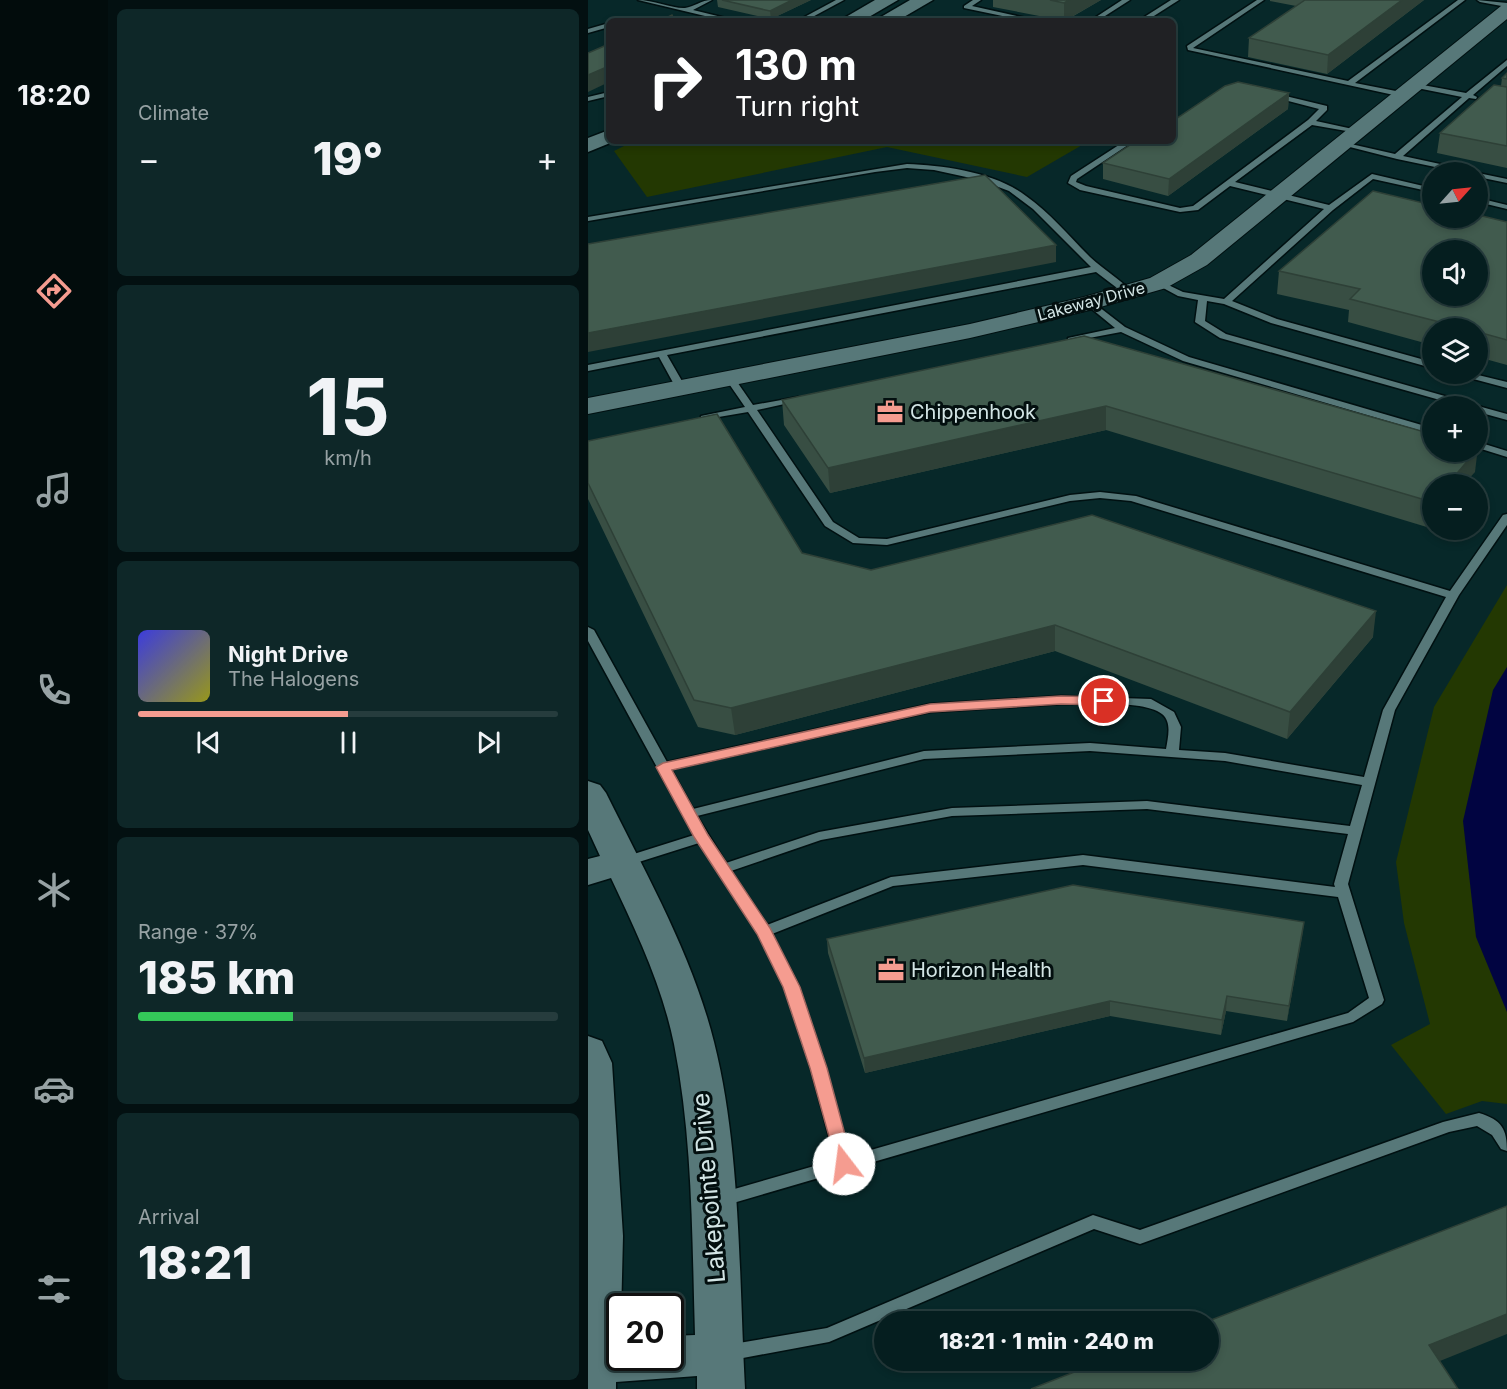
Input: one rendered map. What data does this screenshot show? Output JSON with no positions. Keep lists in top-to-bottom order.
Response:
{
  "streets": {
    "main road": ["Lakepointe Drive"],
    "street": ["Lakeway Drive"]
  },
  "places": {
    "office": ["Chippenhook", "Horizon Health"]
  },
  "north": "top right",
  "page": {
    "tabs": "18:20",
    "tile": [
      "Climate",
      ["15", "km/h"],
      ["Range · 37%", "185 km"],
      ["Arrival", "18:21"]
    ],
    "turn": ["130 m", "Turn right"],
    "heat": ["−", "19°", "+"],
    "map_buttons": ["+", "−"],
    "song": ["Night Drive", "The Halogens"],
    "limit": "20",
    "trip": "18:21 · 1 min · 240 m"
  }
}
